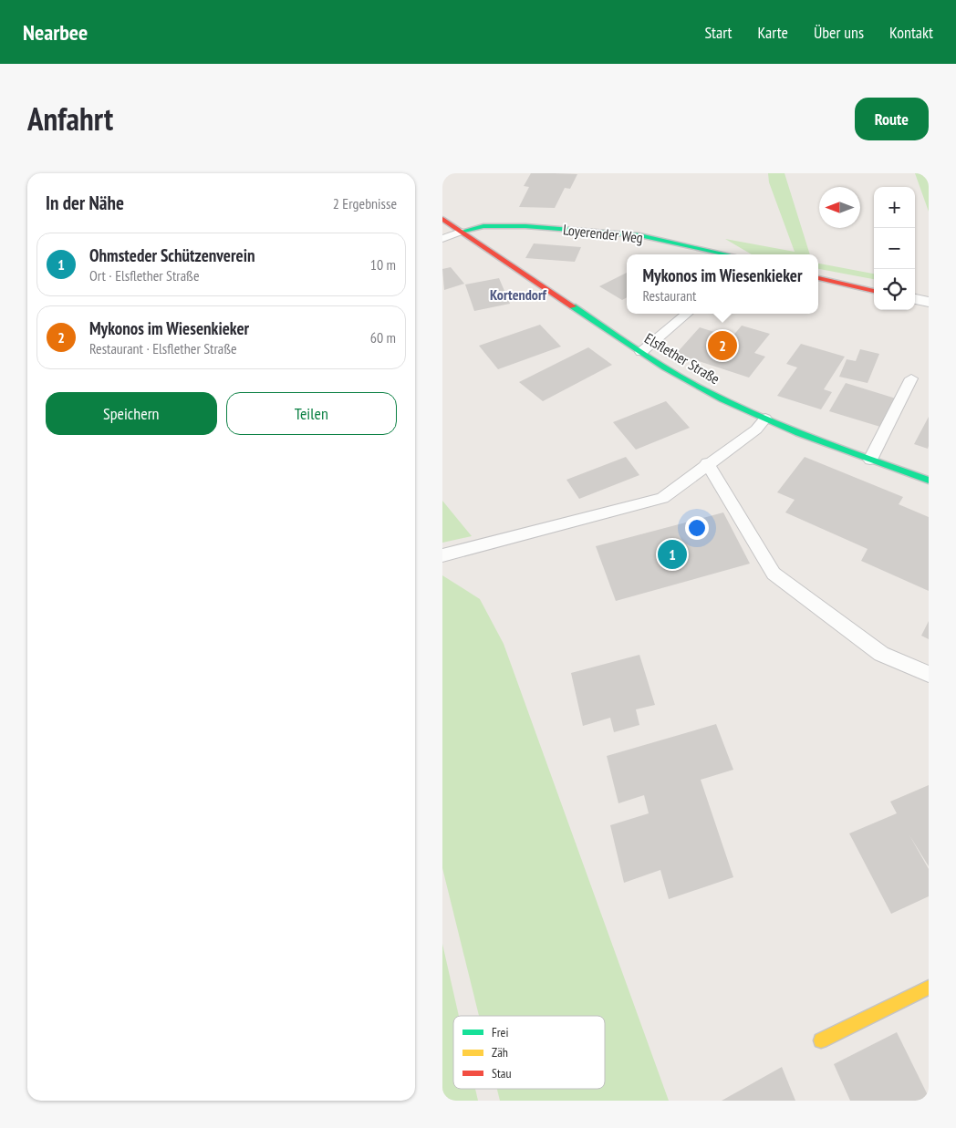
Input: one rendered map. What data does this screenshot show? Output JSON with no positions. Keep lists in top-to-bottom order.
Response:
{
  "streets": {
    "main road": ["Loyerender Weg", "Elsflether Straße"]
  },
  "crossings": [
    ["Loyerender Weg", "Elsflether Straße"]
  ],
  "districts": ["Kortendorf"],
  "legend": ["Frei", "Zäh", "Stau"],
  "north": "left",
  "page": {
    "header": "Nearbee",
    "nav": [
      "Start",
      "Karte",
      "Über uns",
      "Kontakt"
    ],
    "title": "Anfahrt",
    "buttons": [
      "Route",
      ["Speichern", "Teilen"]
    ],
    "heading": ["In der Nähe", "2 Ergebnisse"],
    "map_buttons": ["+", "−"],
    "list": [
      {
        "mark": "1",
        "name": "Ohmsteder Schützenverein",
        "note": "Ort · Elsflether Straße",
        "value": "10 m"
      },
      {
        "mark": "2",
        "name": "Mykonos im Wiesenkieker",
        "note": "Restaurant · Elsflether Straße",
        "value": "60 m"
      }
    ],
    "popup": ["Mykonos im Wiesenkieker", "Restaurant"],
    "pins": ["2", "1"]
  }
}
